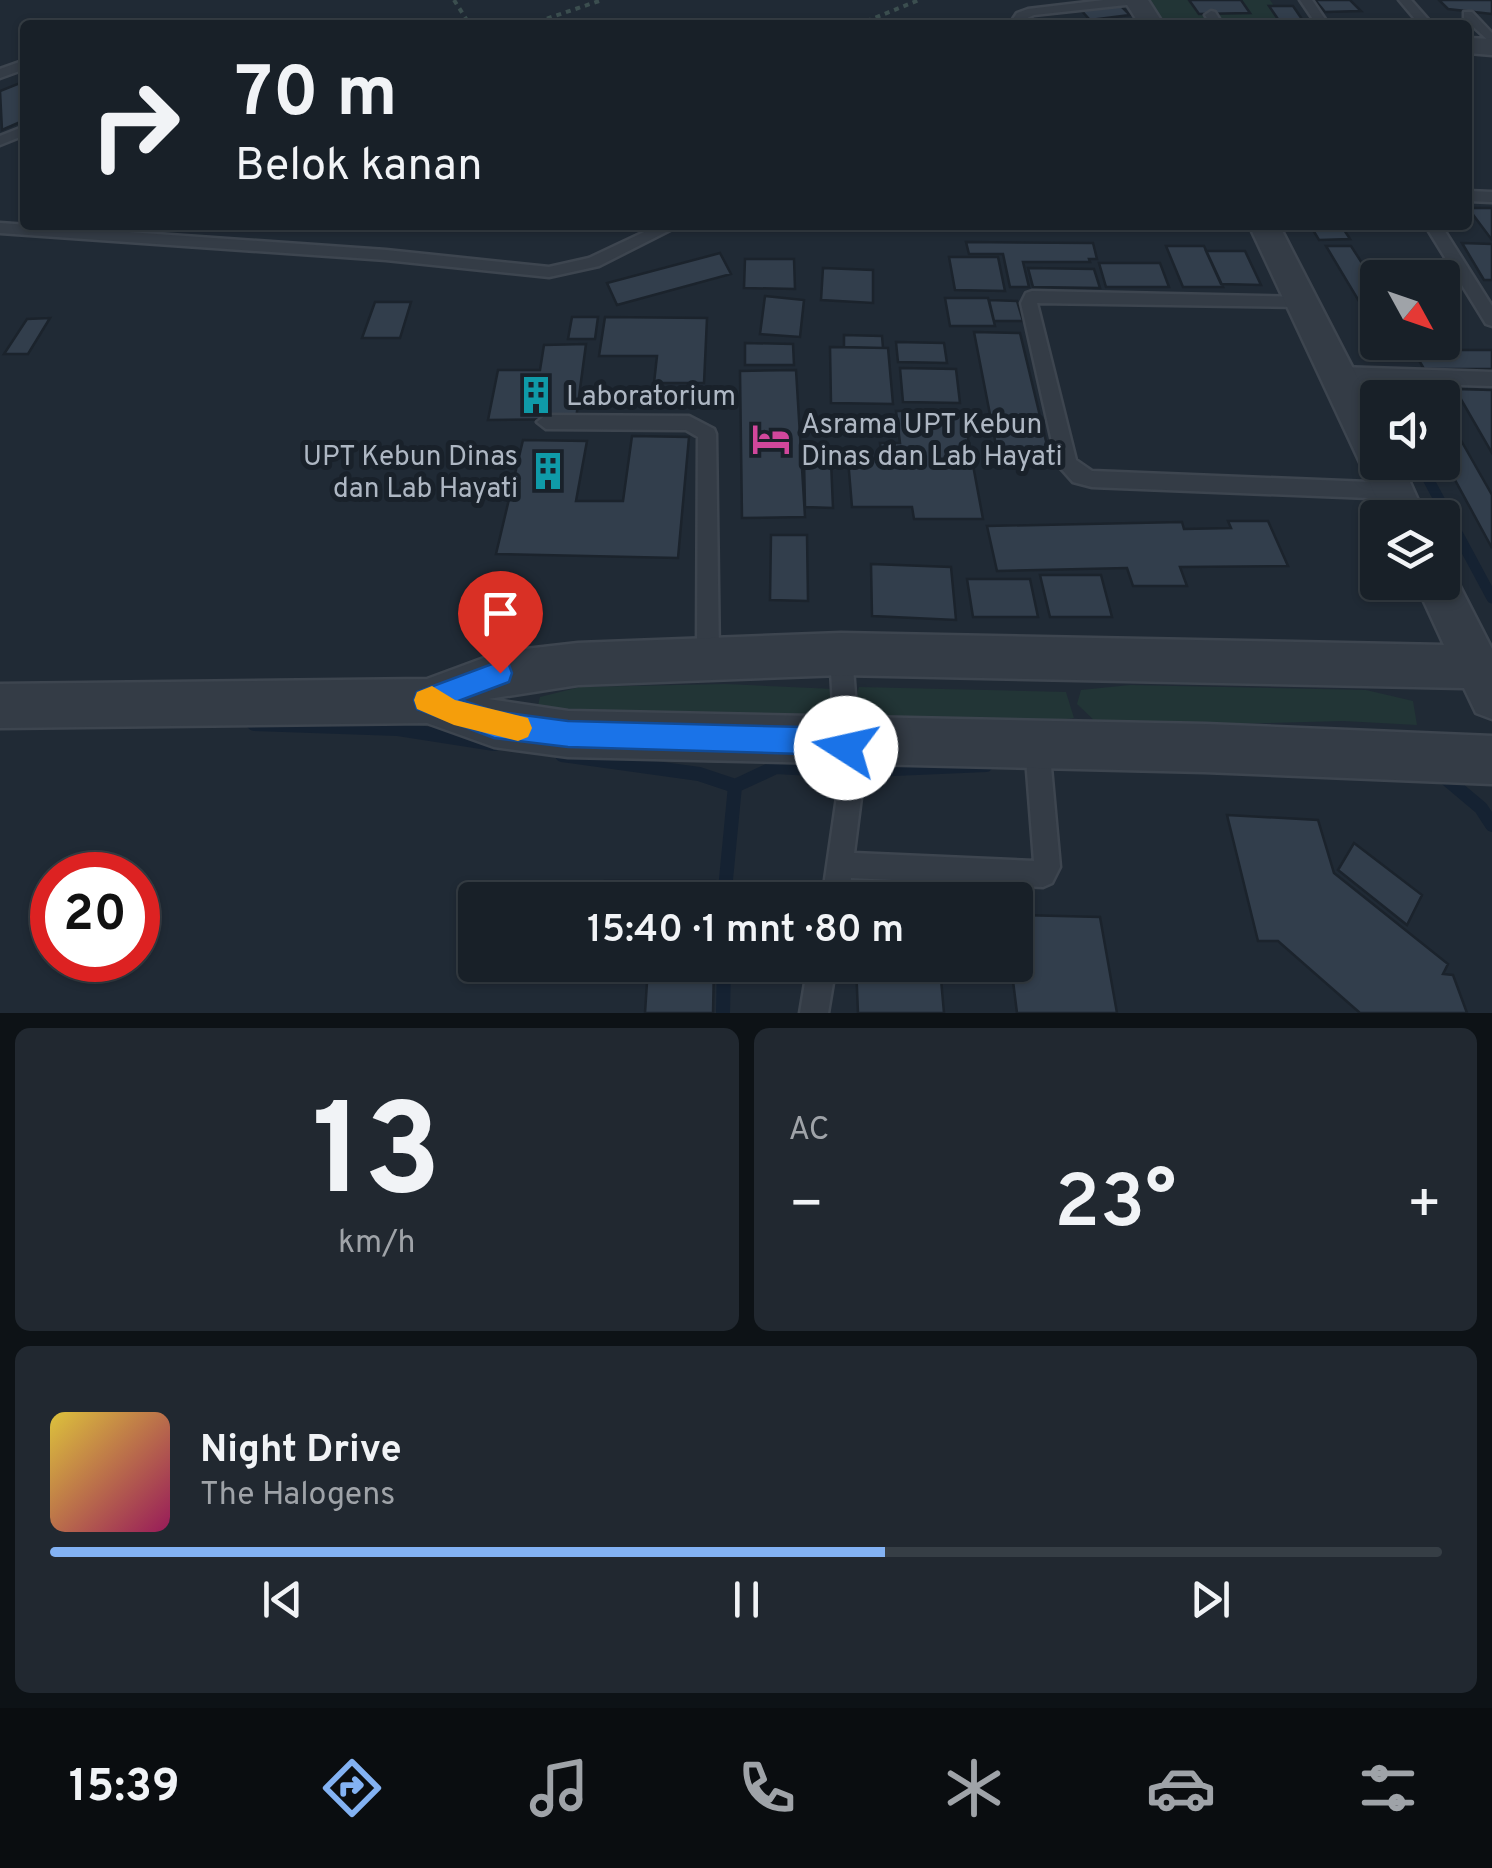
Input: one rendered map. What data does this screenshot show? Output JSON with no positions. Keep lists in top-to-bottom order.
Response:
{
  "places": {
    "building": ["Laboratorium", "UPT Kebun Dinas dan Lab Hayati"],
    "hotel": ["Asrama UPT Kebun Dinas dan Lab Hayati"]
  },
  "north": "bottom right",
  "page": {
    "turn": ["70 m", "Belok kanan"],
    "limit": "20",
    "trip": "15:40 · 1 mnt · 80 m",
    "tile": [
      ["13", "km/h"],
      "AC"
    ],
    "heat": ["−", "23°", "+"],
    "song": ["Night Drive", "The Halogens"],
    "tabs": "15:39"
  }
}
